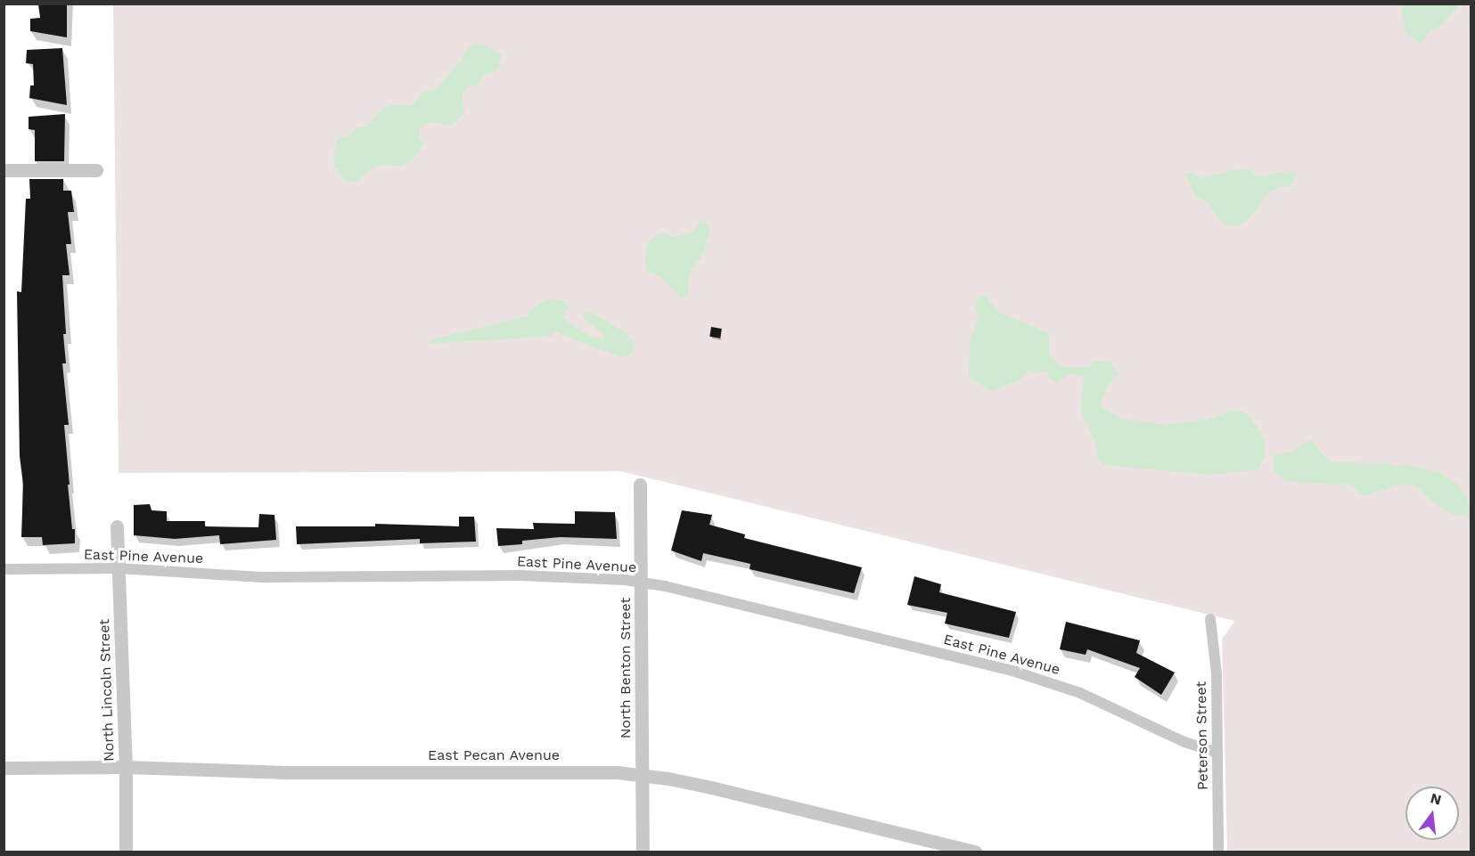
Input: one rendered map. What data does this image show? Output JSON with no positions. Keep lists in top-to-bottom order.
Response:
{
  "streets": {
    "street": [
      "East Pine Avenue",
      "North Benton Street",
      "North Lincoln Street",
      "Peterson Street",
      "East Pecan Avenue"
    ]
  },
  "crossings": [
    ["East Pine Avenue", "North Benton Street"],
    ["East Pine Avenue", "North Lincoln Street"],
    ["East Pine Avenue", "Peterson Street"],
    ["North Benton Street", "East Pecan Avenue"],
    ["North Lincoln Street", "East Pecan Avenue"]
  ],
  "north": "top"
}
